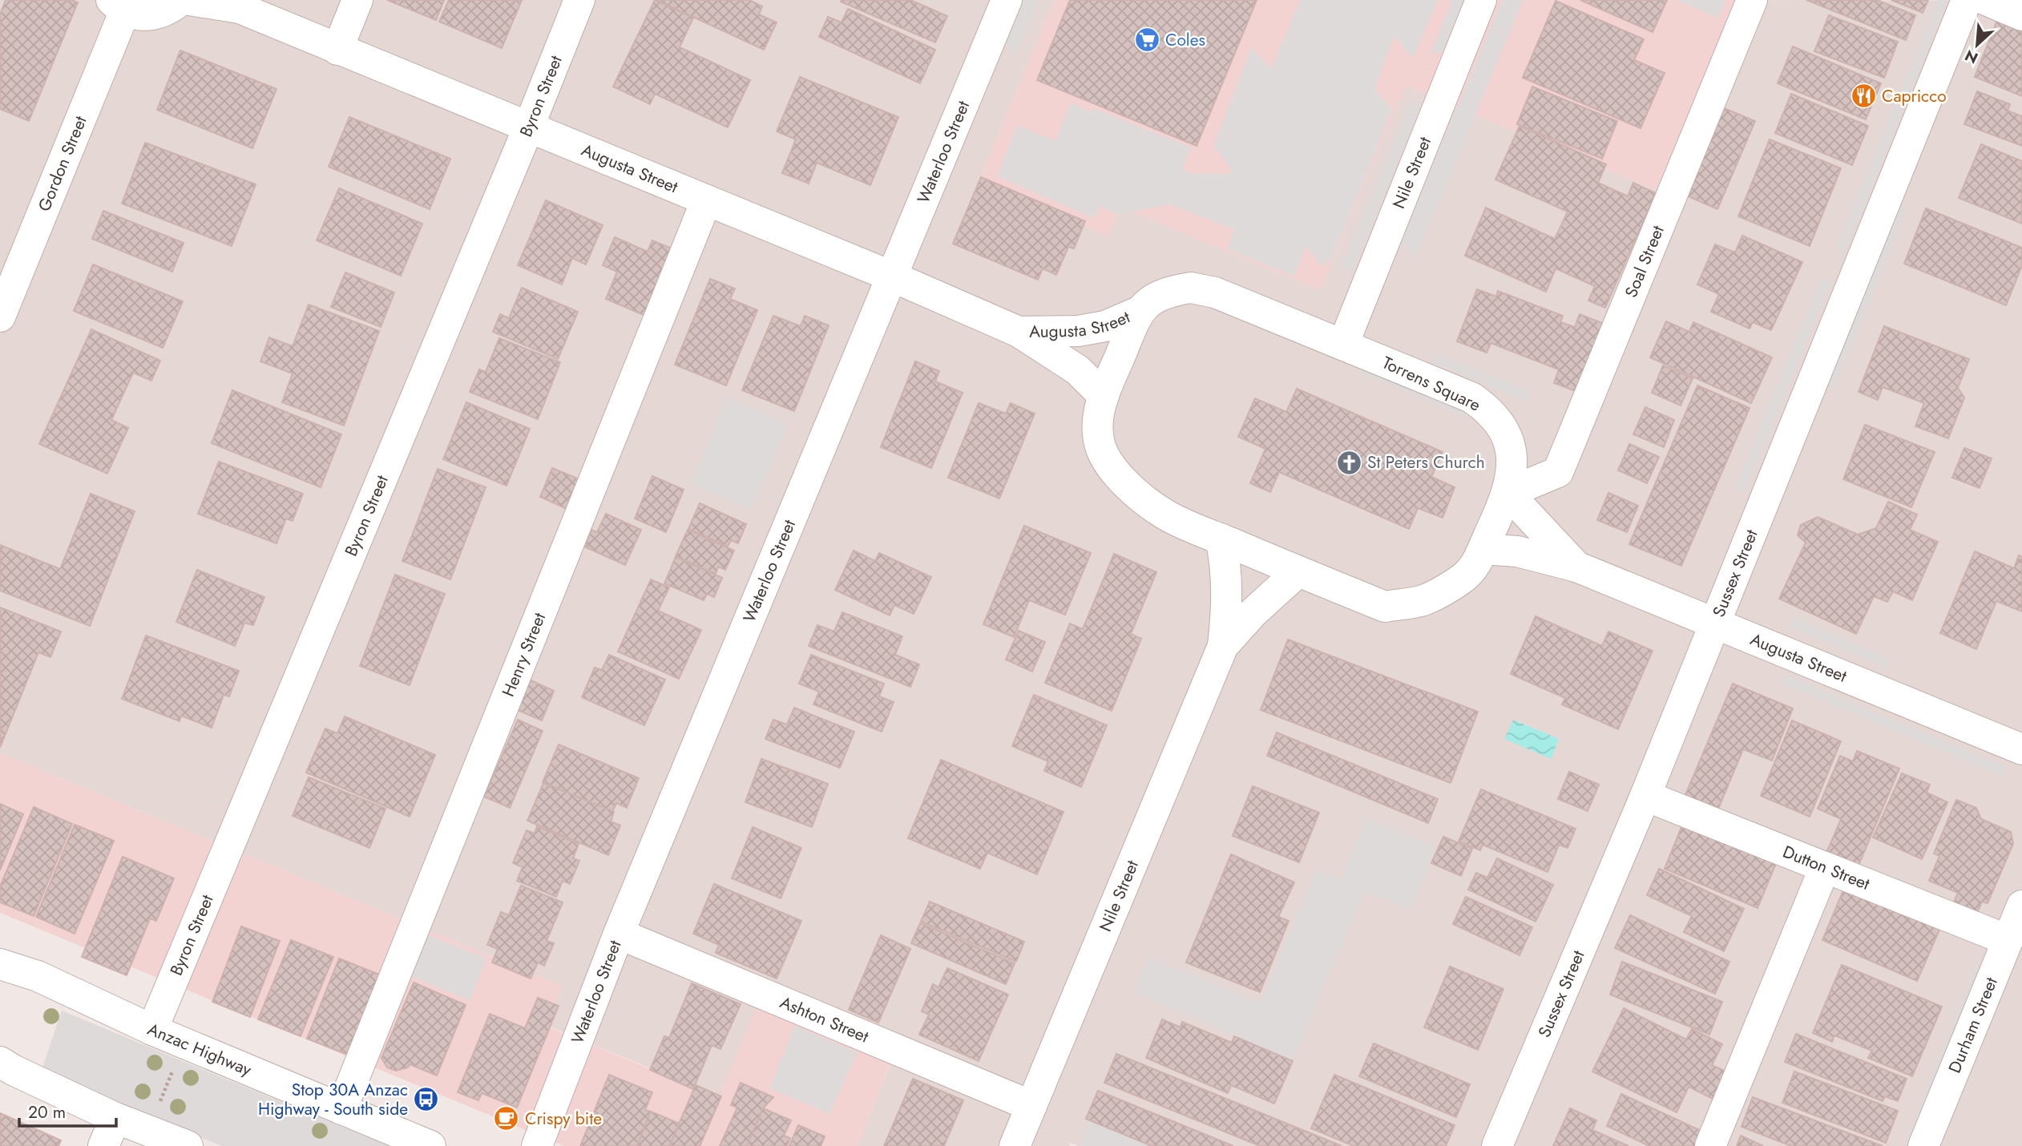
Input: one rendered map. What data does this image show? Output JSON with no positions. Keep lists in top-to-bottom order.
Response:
{
  "streets": {
    "street": [
      "Byron Street",
      "Waterloo Street",
      "Gordon Street",
      "Augusta Street",
      "Nile Street",
      "Soal Street",
      "Torrens Square",
      "Sussex Street",
      "Henry Street",
      "Dutton Street",
      "Ashton Street",
      "Durham Street",
      "Anzac Highway"
    ]
  },
  "crossings": [
    ["Byron Street", "Augusta Street"],
    ["Byron Street", "Anzac Highway"],
    ["Waterloo Street", "Augusta Street"],
    ["Waterloo Street", "Ashton Street"],
    ["Augusta Street", "Soal Street"],
    ["Augusta Street", "Torrens Square"],
    ["Augusta Street", "Sussex Street"],
    ["Augusta Street", "Henry Street"],
    ["Nile Street", "Torrens Square"],
    ["Nile Street", "Ashton Street"],
    ["Soal Street", "Torrens Square"],
    ["Sussex Street", "Dutton Street"],
    ["Henry Street", "Anzac Highway"],
    ["Dutton Street", "Durham Street"]
  ],
  "places": {
    "supermarket": ["Coles"],
    "restaurant": ["Capricco"],
    "church": ["St Peters Church"],
    "bus stop": ["Stop 30A Anzac Highway - South side"],
    "cafe": ["Crispy bite"]
  },
  "scale_bar": "20 m",
  "north": "bottom left"
}
